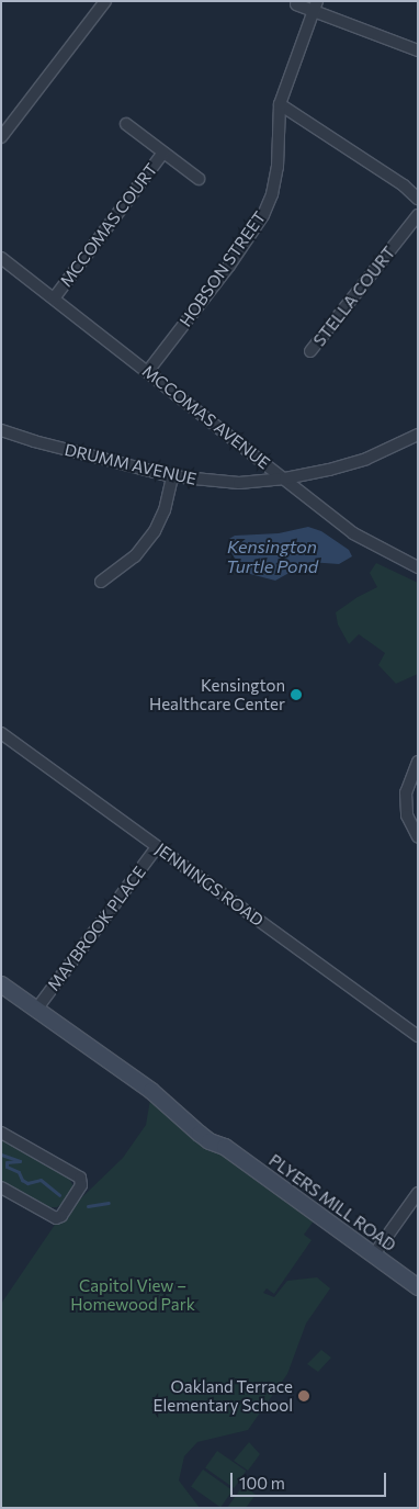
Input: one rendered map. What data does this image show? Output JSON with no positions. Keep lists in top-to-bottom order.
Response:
{
  "streets": {
    "street": [
      "MCCOMAS COURT",
      "HOBSON STREET",
      "STELLA COURT",
      "MCCOMAS AVENUE",
      "DRUMM AVENUE",
      "JENNINGS ROAD",
      "MAYBROOK PLACE",
      "PLYERS MILL ROAD"
    ]
  },
  "crossings": [
    ["MCCOMAS COURT", "MCCOMAS AVENUE"],
    ["HOBSON STREET", "MCCOMAS AVENUE"],
    ["MCCOMAS AVENUE", "DRUMM AVENUE"],
    ["JENNINGS ROAD", "MAYBROOK PLACE"],
    ["MAYBROOK PLACE", "PLYERS MILL ROAD"]
  ],
  "water": ["Kensington Turtle Pond"],
  "parks": ["Capitol View – Homewood Park"],
  "places": ["Kensington Healthcare Center", "Oakland Terrace Elementary School"],
  "scale_bar": "100 m"
}
